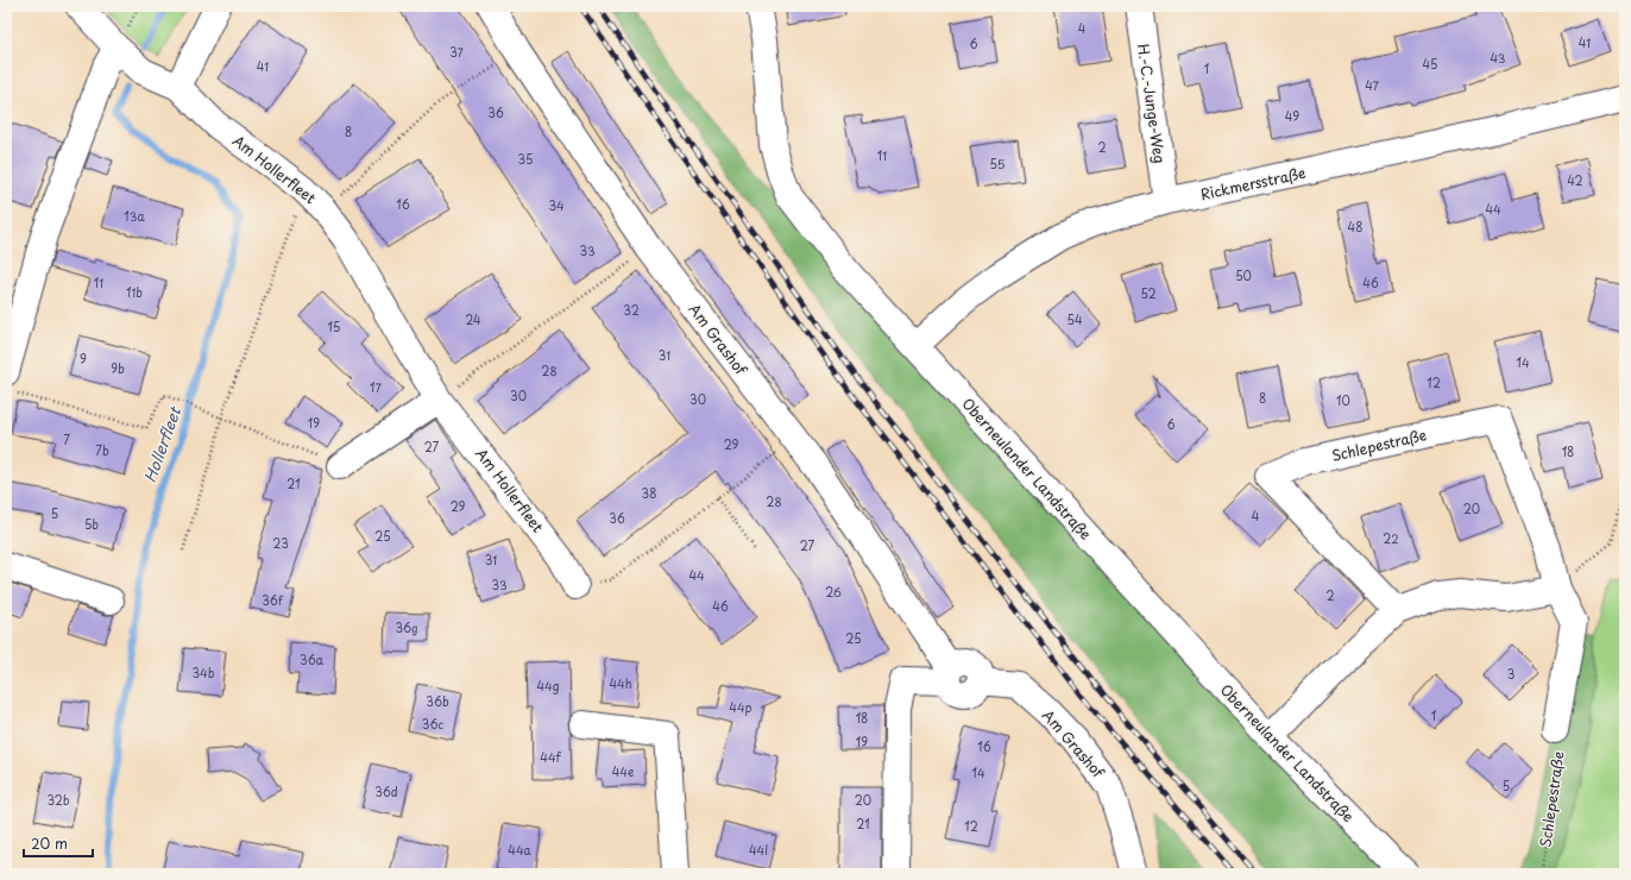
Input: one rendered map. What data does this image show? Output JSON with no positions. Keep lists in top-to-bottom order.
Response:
{
  "streets": {
    "street": [
      "H.-C.-Junge-Weg",
      "Am Hollerfleet",
      "Rickmersstraße",
      "Am Grashof",
      "Schlepestraße",
      "Oberneulander Landstraße"
    ]
  },
  "crossings": [
    ["H.-C.-Junge-Weg", "Rickmersstraße"],
    ["Rickmersstraße", "Oberneulander Landstraße"]
  ],
  "water": ["Hollerfleet"],
  "house_numbers": [
    "4",
    "41",
    "6",
    "37",
    "43",
    "45",
    "41",
    "1",
    "47",
    "36",
    "49",
    "8",
    "2",
    "11",
    "35",
    "55",
    "42",
    "16",
    "34",
    "44",
    "13a",
    "48",
    "33",
    "50",
    "11",
    "46",
    "11b",
    "52",
    "32",
    "24",
    "54",
    "15",
    "31",
    "9",
    "14",
    "9b",
    "28",
    "12",
    "17",
    "30",
    "8",
    "30",
    "10",
    "19",
    "6",
    "7",
    "29",
    "27",
    "7b",
    "18",
    "21",
    "38",
    "28",
    "29",
    "20",
    "5",
    "4",
    "36",
    "5b",
    "25",
    "22",
    "23",
    "27",
    "31",
    "44",
    "33",
    "26",
    "2",
    "36f",
    "46",
    "36g",
    "25",
    "36a",
    "34b",
    "3",
    "44h",
    "44g",
    "36b",
    "44p",
    "1",
    "18",
    "36c",
    "19",
    "16",
    "44f",
    "44e",
    "14",
    "5",
    "36d",
    "32b",
    "20",
    "21",
    "12",
    "44a",
    "44l"
  ],
  "scale_bar": "20 m"
}
